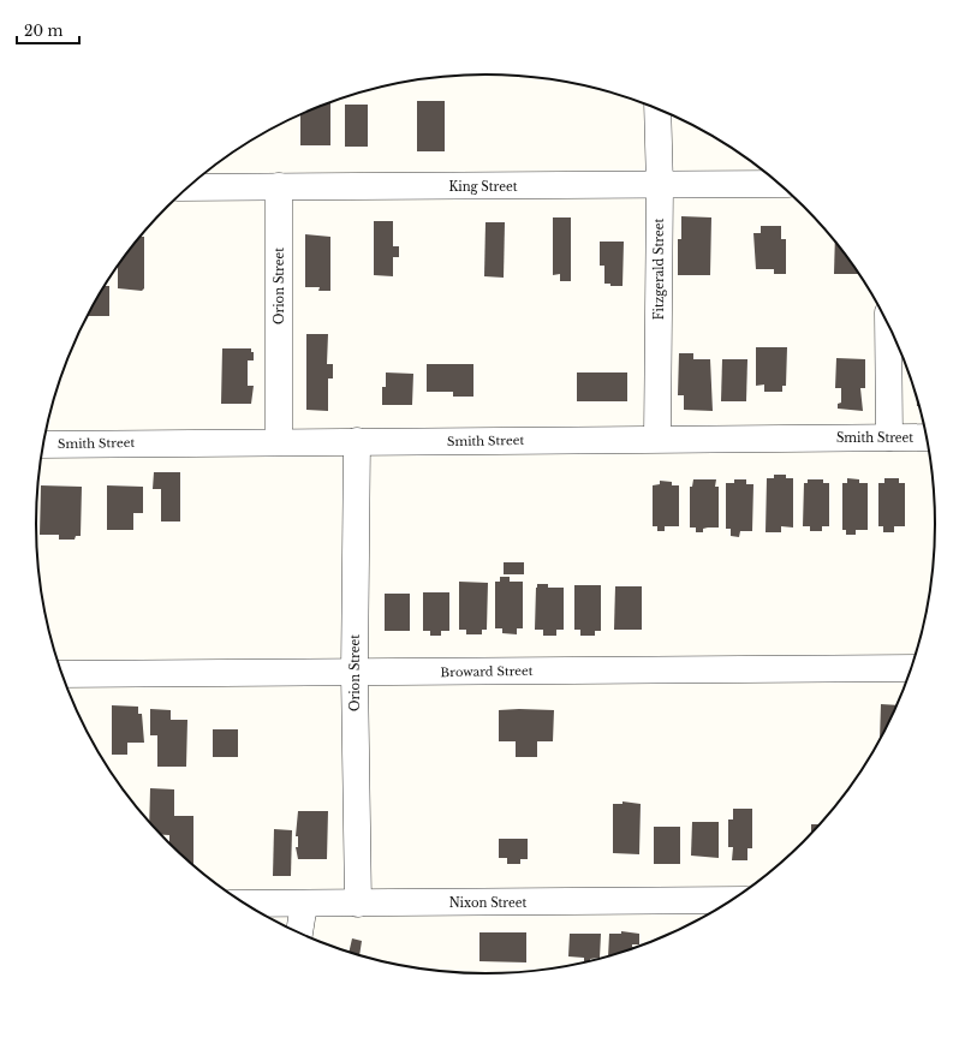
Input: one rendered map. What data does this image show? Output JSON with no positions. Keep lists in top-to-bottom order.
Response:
{
  "streets": {
    "street": [
      "King Street",
      "Fitzgerald Street",
      "Orion Street",
      "Smith Street",
      "Broward Street",
      "Nixon Street"
    ]
  },
  "crossings": [
    ["King Street", "Fitzgerald Street"],
    ["King Street", "Orion Street"],
    ["Fitzgerald Street", "Smith Street"],
    ["Orion Street", "Smith Street"],
    ["Orion Street", "Broward Street"],
    ["Orion Street", "Nixon Street"]
  ],
  "scale_bar": "20 m"
}
